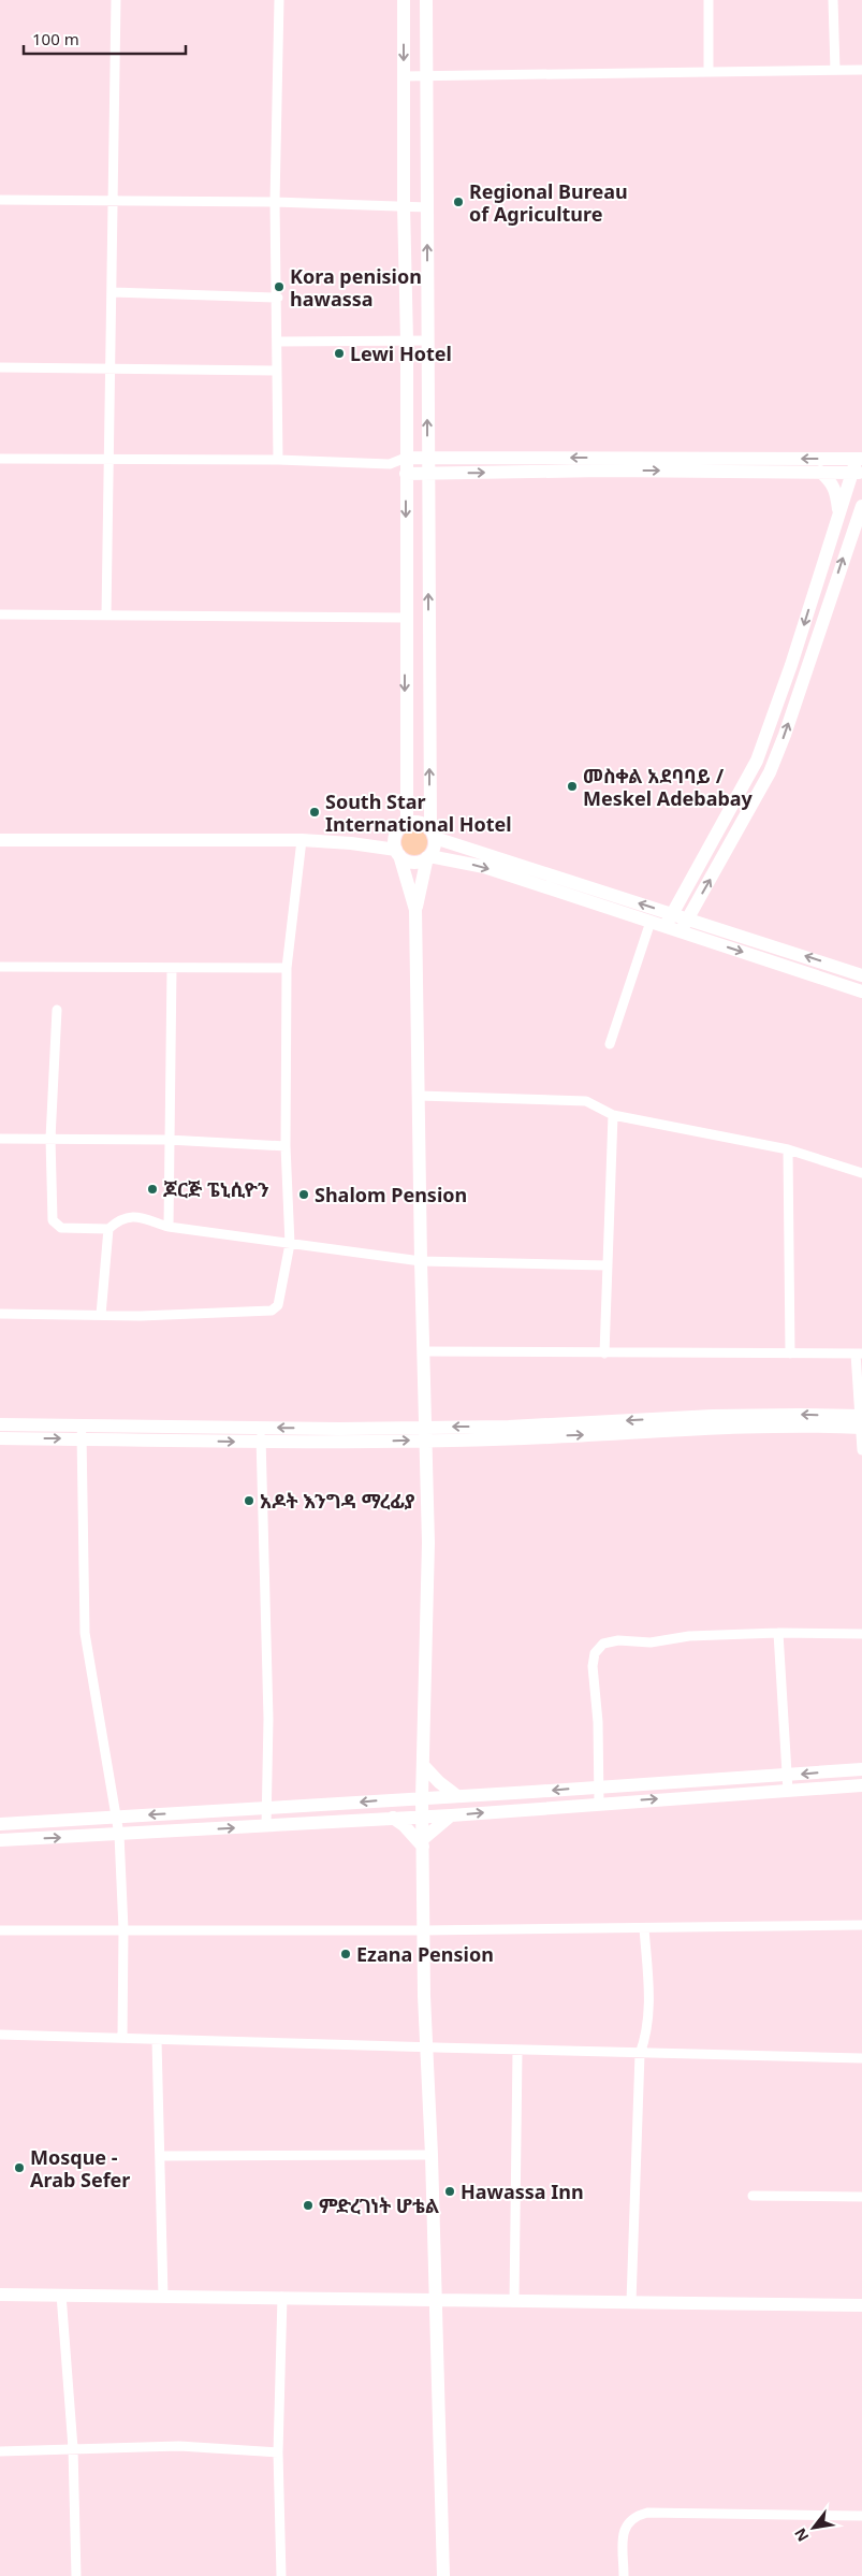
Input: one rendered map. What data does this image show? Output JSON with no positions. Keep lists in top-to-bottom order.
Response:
{
  "places": [
    "Regional Bureau of Agriculture",
    "Kora penision hawassa",
    "Lewi Hotel",
    "መስቀል አደባባይ / Meskel Adebabay",
    "South Star International Hotel",
    "ጆርጅ ፔኒሲዮን",
    "Shalom Pension",
    "አዶት እንግዳ ማረፊያ",
    "Ezana Pension",
    "Mosque - Arab Sefer",
    "Hawassa Inn",
    "ምድረገነት ሆቴል"
  ],
  "scale_bar": "100 m",
  "north": "bottom left"
}
